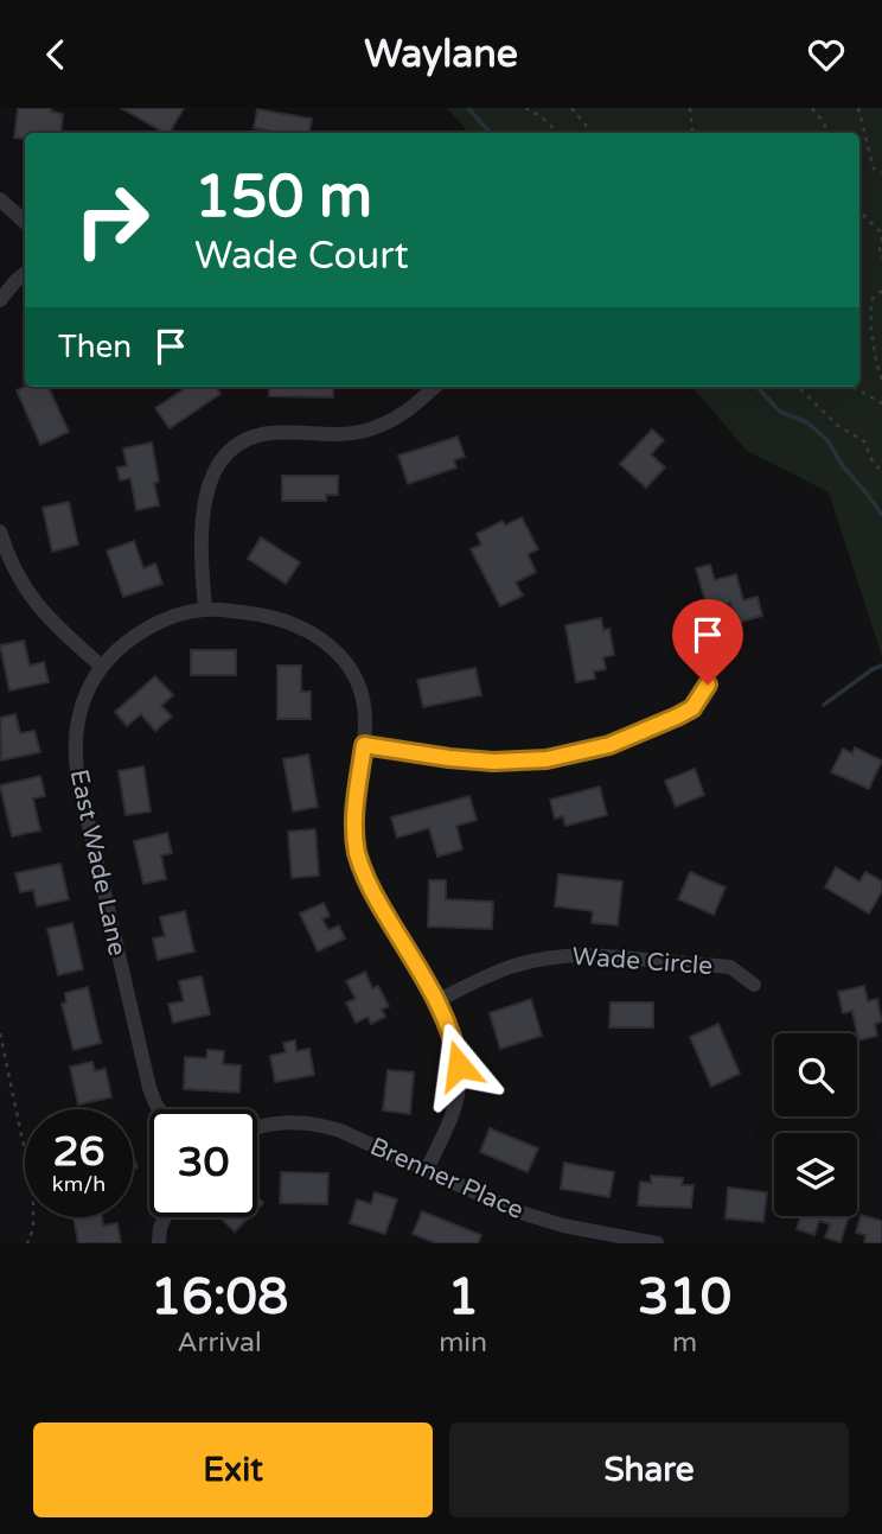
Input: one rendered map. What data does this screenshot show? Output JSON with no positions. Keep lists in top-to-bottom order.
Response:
{
  "streets": {
    "street": ["East Wade Lane", "Wade Circle", "Brenner Place"]
  },
  "crossings": [
    ["East Wade Lane", "Wade Circle"],
    ["East Wade Lane", "Brenner Place"]
  ],
  "page": {
    "header": "Waylane",
    "turn": ["150 m", "Wade Court"],
    "then": "Then",
    "speed": "26 km/h",
    "limit": "30",
    "eta": [
      "16:08",
      "Arrival",
      "1",
      "min",
      "310",
      "m"
    ],
    "buttons": ["Exit", "Share"]
  }
}
